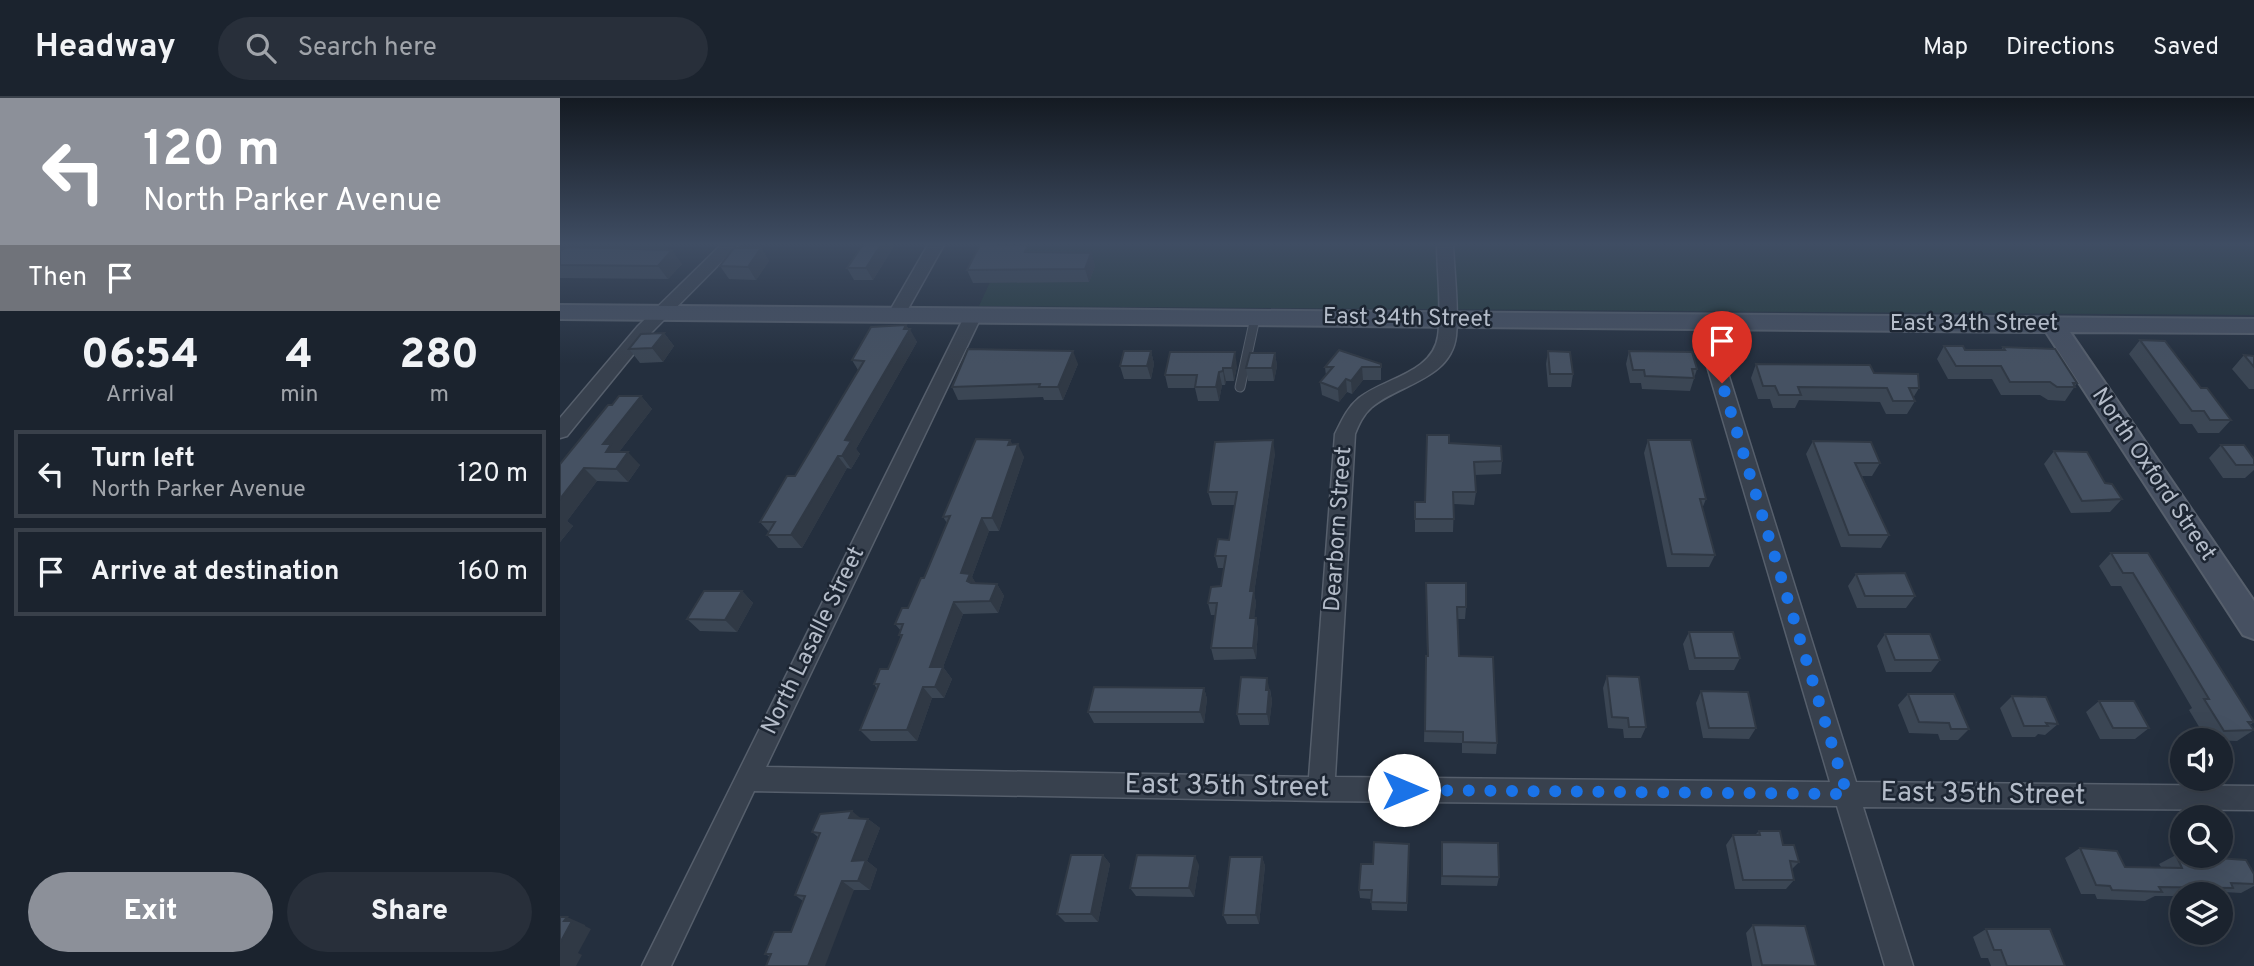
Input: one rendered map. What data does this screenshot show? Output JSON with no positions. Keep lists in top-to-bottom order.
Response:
{
  "streets": {
    "main road": ["East 34th Street", "North Oxford Street"],
    "street": ["Dearborn Street", "North Lasalle Street", "East 35th Street"]
  },
  "crossings": [
    ["East 34th Street", "North Oxford Street"],
    ["East 34th Street", "Dearborn Street"],
    ["East 34th Street", "North Lasalle Street"],
    ["Dearborn Street", "East 35th Street"],
    ["North Lasalle Street", "East 35th Street"]
  ],
  "page": {
    "header": "Headway",
    "search": "Search here",
    "nav": ["Map", "Directions", "Saved"],
    "turn": ["120 m", "North Parker Avenue"],
    "then": "Then",
    "eta": [
      "06:54",
      "Arrival",
      "4",
      "min",
      "280",
      "m"
    ],
    "list": [
      {
        "name": "Turn left",
        "note": "North Parker Avenue",
        "value": "120 m"
      },
      {
        "name": "Arrive at destination",
        "value": "160 m"
      }
    ],
    "buttons": ["Exit", "Share"]
  }
}
